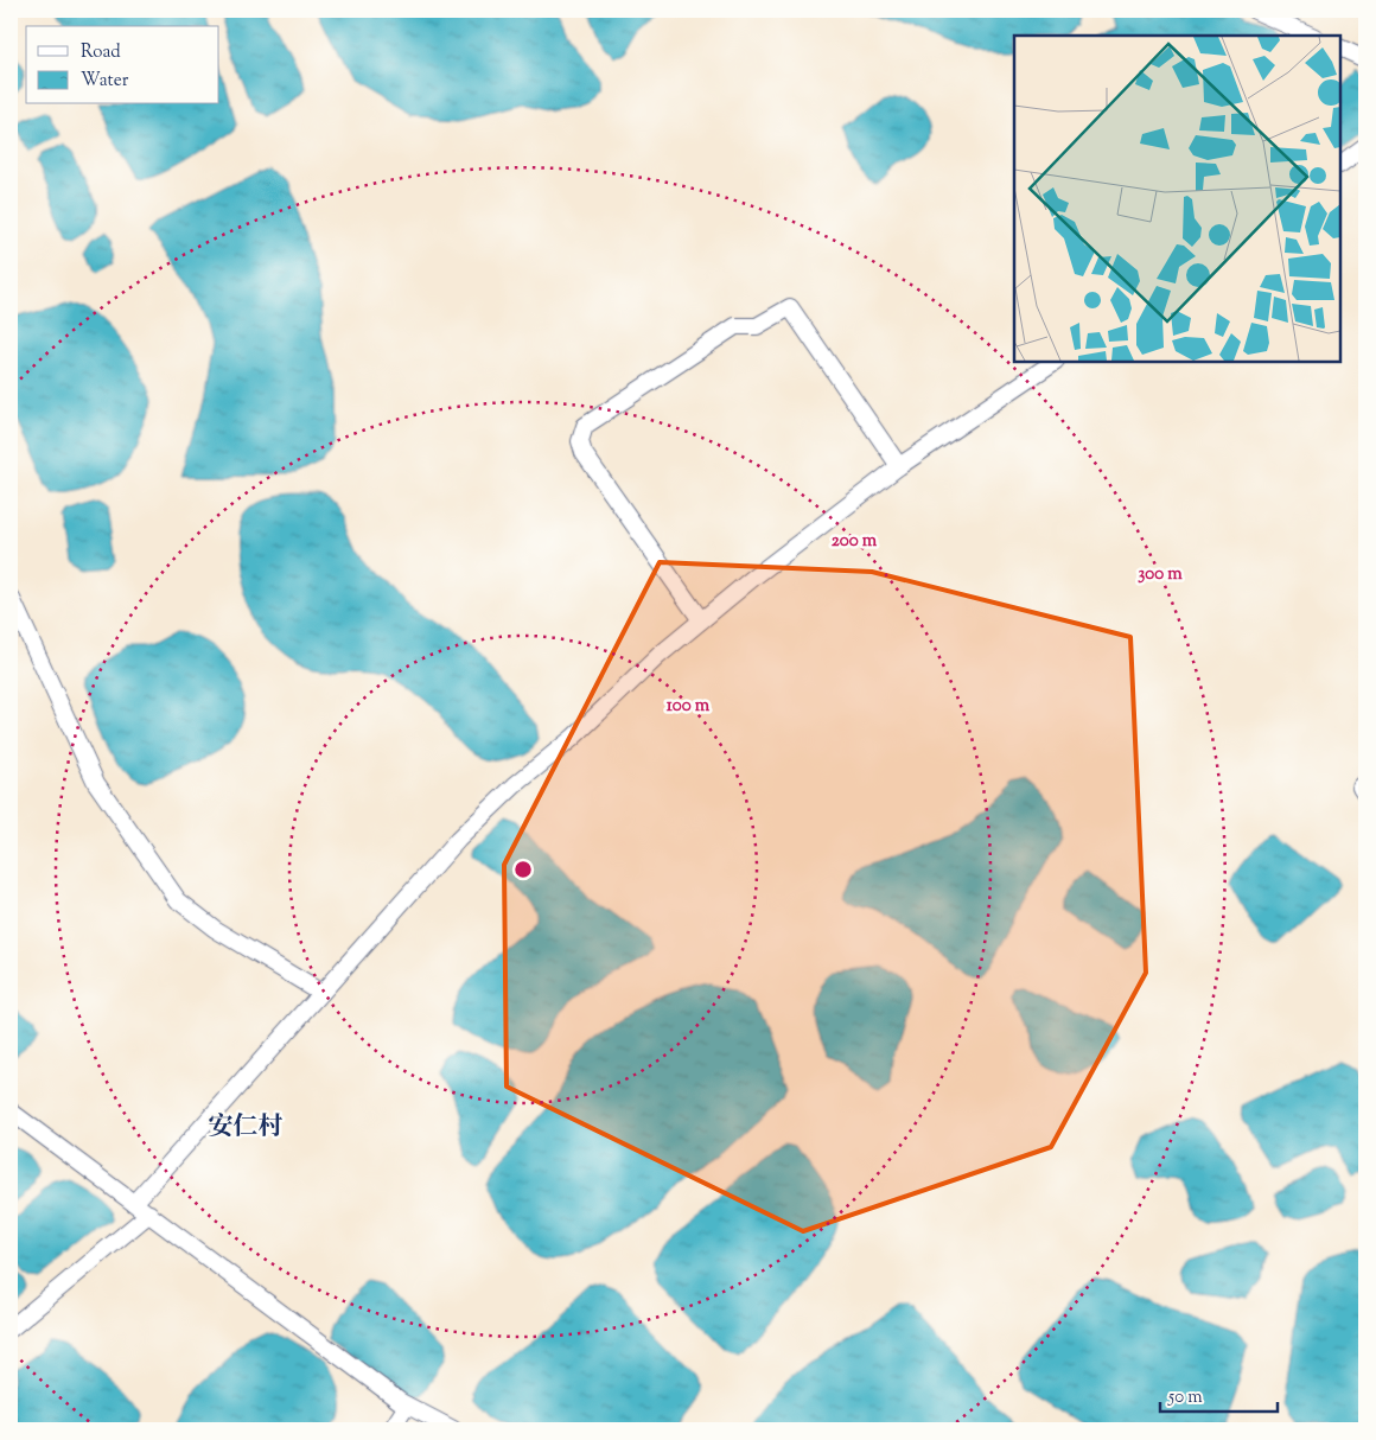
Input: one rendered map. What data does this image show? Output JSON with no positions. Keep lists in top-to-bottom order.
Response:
{
  "districts": ["安仁村"],
  "legend": ["Road", "Water"],
  "scale_bar": "50 m",
  "rings": ["200 m", "300 m", "100 m"]
}
